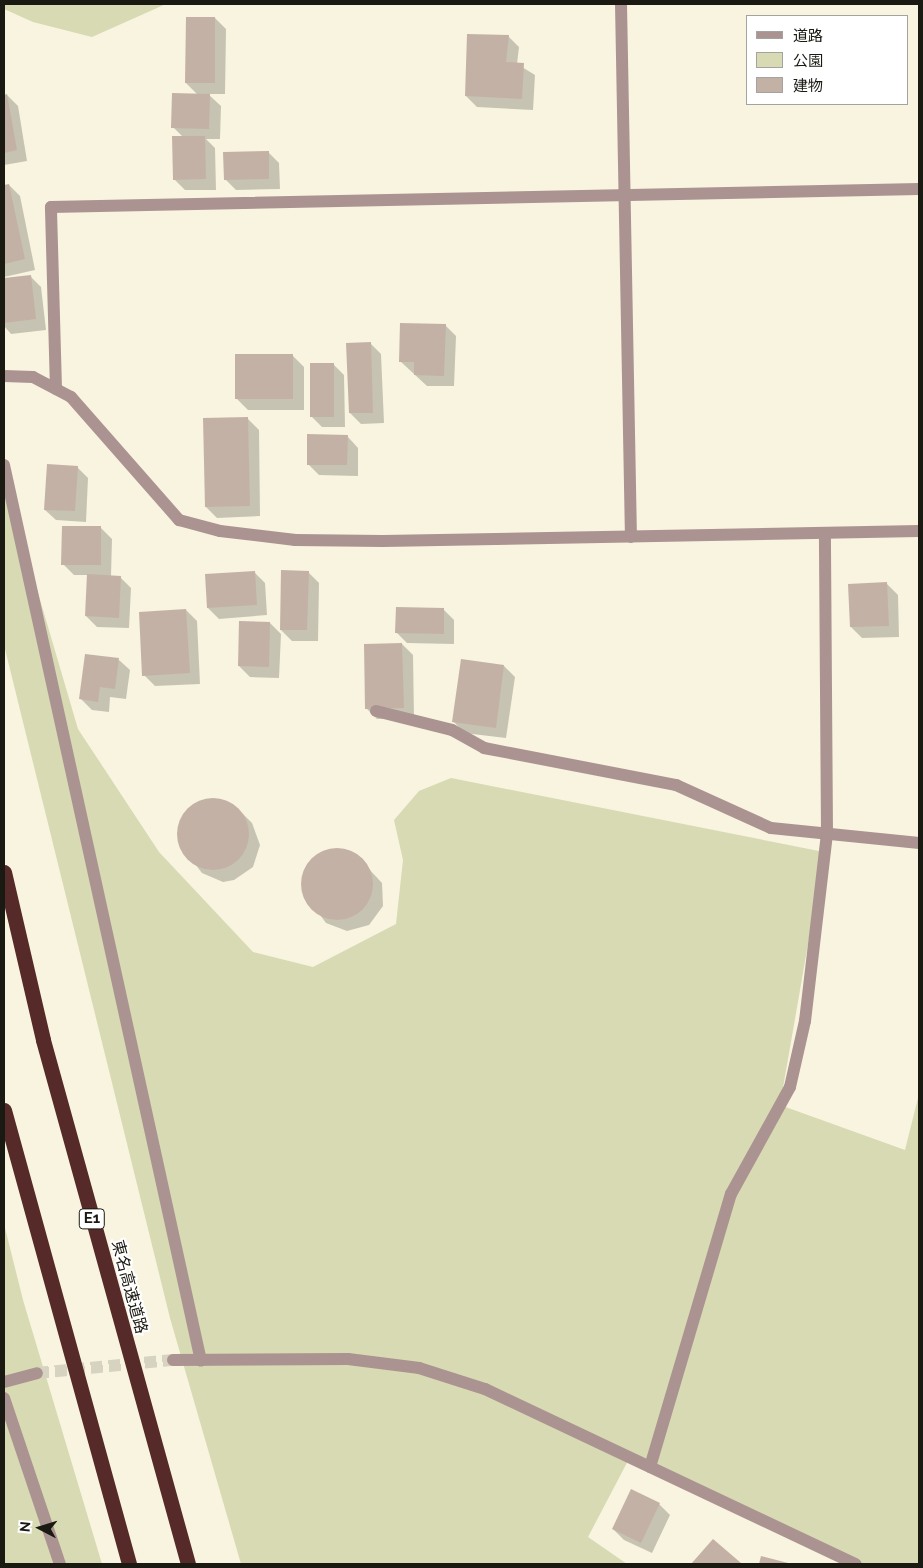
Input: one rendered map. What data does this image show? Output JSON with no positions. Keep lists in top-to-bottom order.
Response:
{
  "streets": {
    "highway": ["E1", "東名高速道路"]
  },
  "legend": ["道路", "公園", "建物"],
  "north": "left"
}
